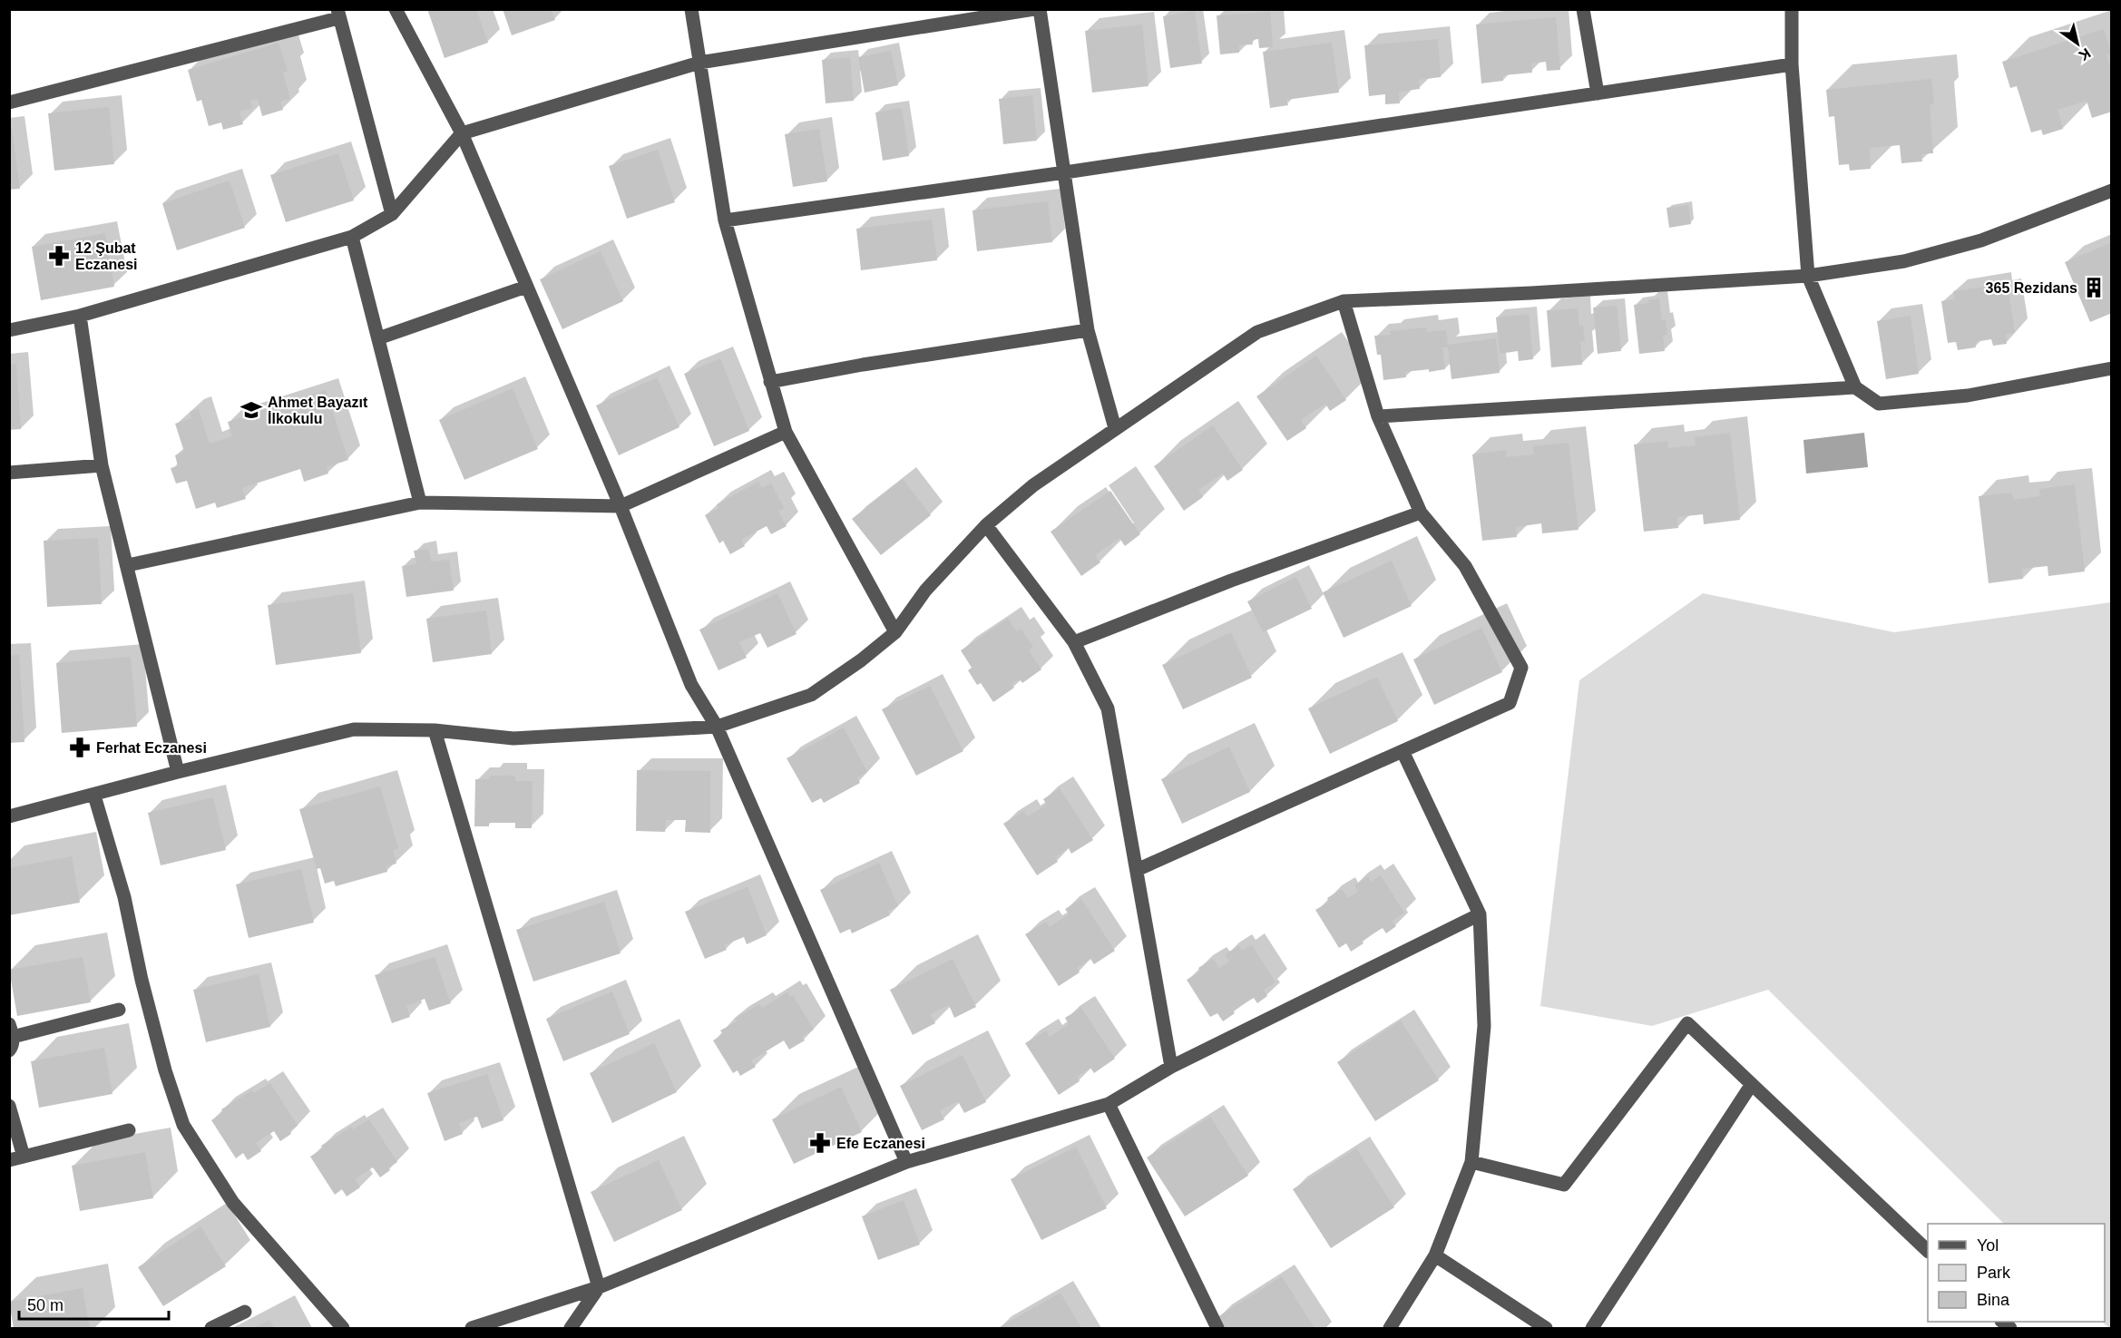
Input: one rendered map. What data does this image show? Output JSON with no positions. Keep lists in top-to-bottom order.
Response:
{
  "places": {
    "pharmacy": ["12 Şubat Eczanesi", "Ferhat Eczanesi", "Efe Eczanesi"],
    "building": ["365 Rezidans"],
    "school or university": ["Ahmet Bayazıt İlkokulu"]
  },
  "legend": ["Yol", "Park", "Bina"],
  "scale_bar": "50 m",
  "north": "bottom right"
}
